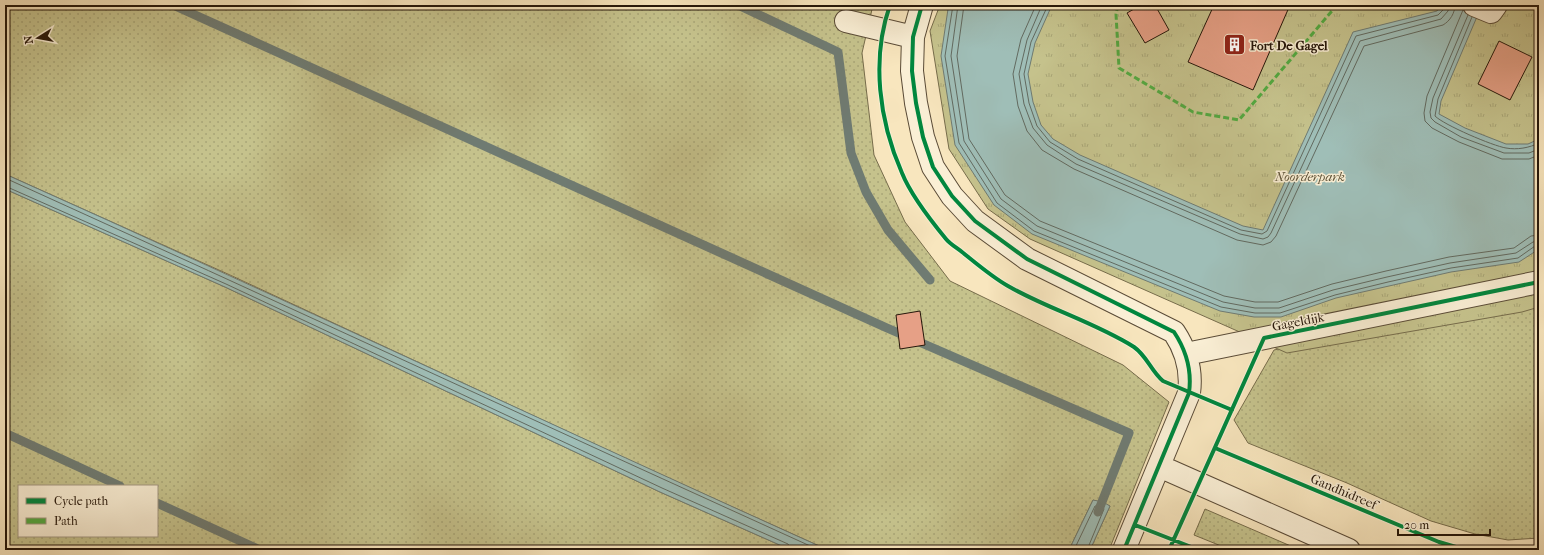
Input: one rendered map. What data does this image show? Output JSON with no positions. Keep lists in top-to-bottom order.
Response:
{
  "streets": {
    "street": ["Gageldijk"],
    "cycle path": ["Gandhidreef"]
  },
  "parks": ["Noorderpark"],
  "places": {
    "building": ["Fort De Gagel"]
  },
  "legend": ["Cycle path", "Path"],
  "scale_bar": "20 m",
  "north": "left"
}
